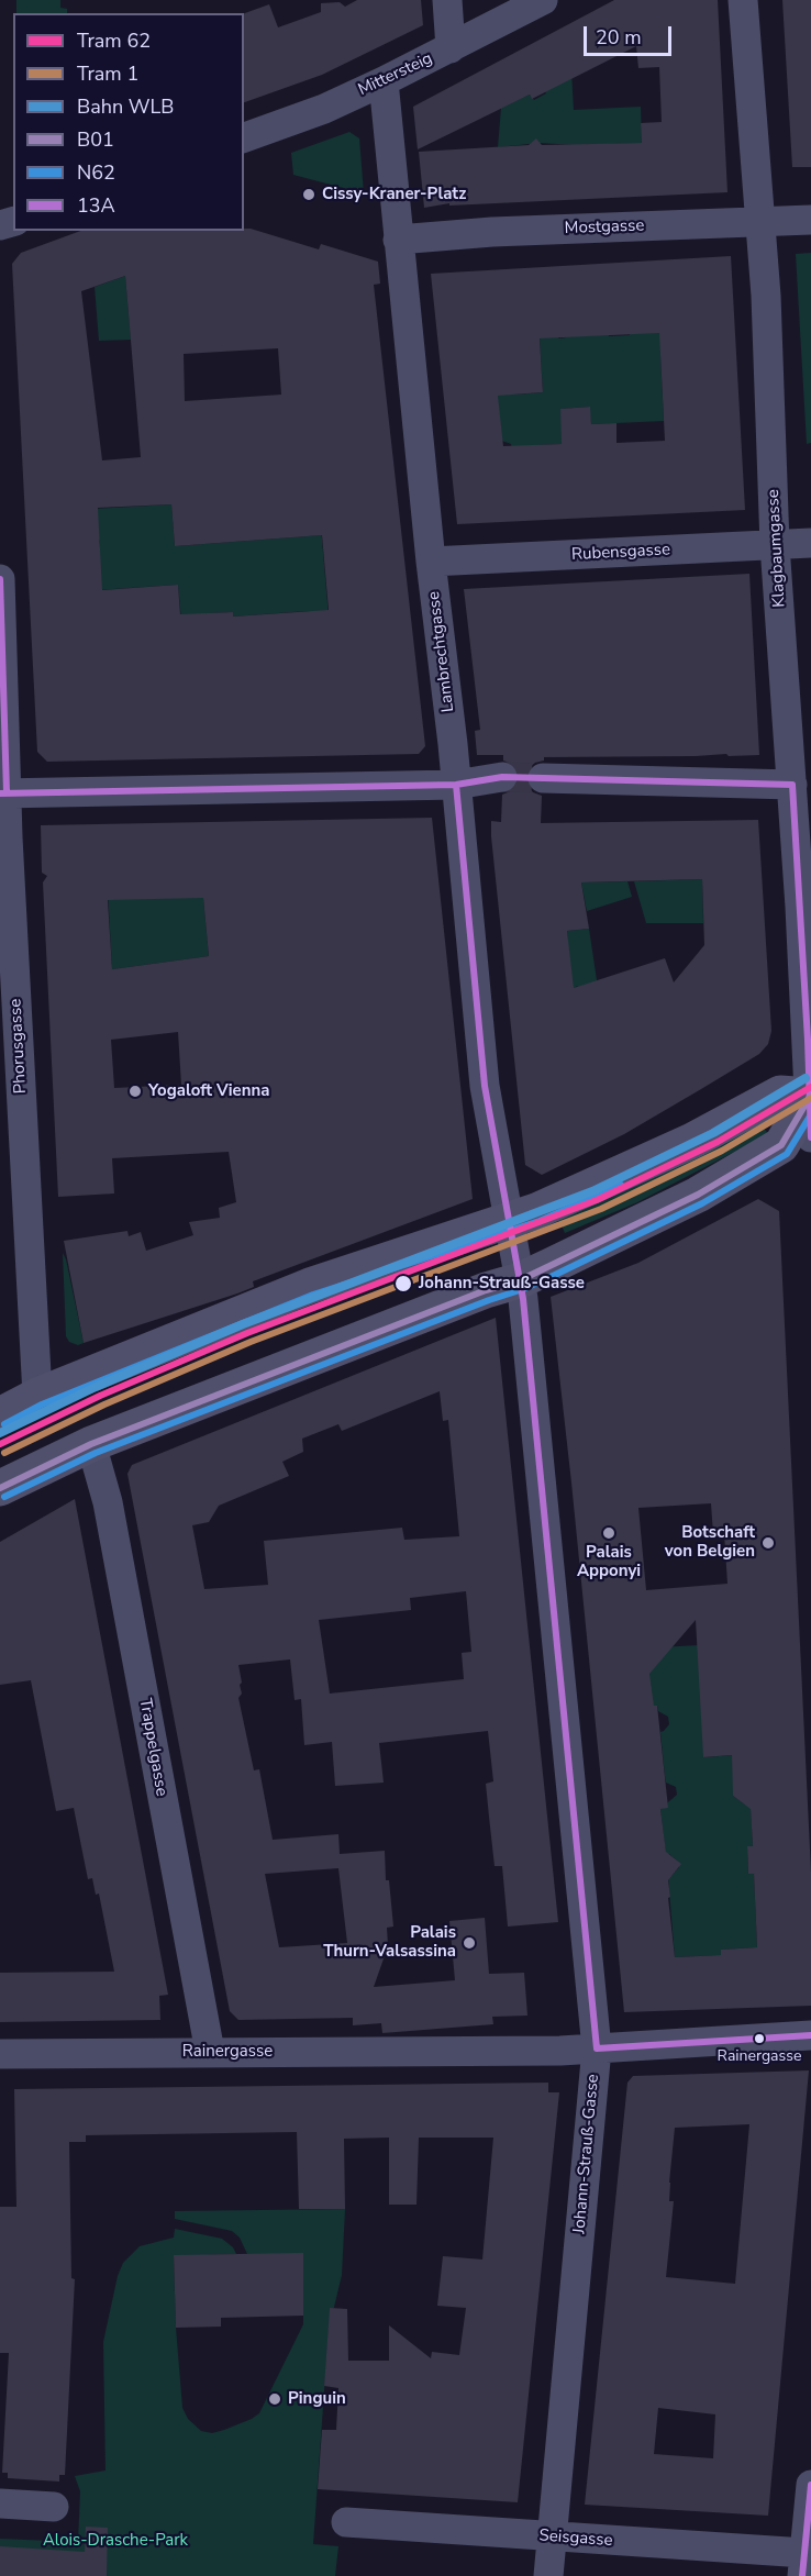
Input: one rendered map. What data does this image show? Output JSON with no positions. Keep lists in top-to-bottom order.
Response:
{
  "streets": {
    "street": [
      "Mittersteig",
      "Mostgasse",
      "Klagbaumgasse",
      "Rubensgasse",
      "Lambrechtgasse",
      "Phorusgasse",
      "Trappelgasse",
      "Rainergasse",
      "Johann-Strauß-Gasse",
      "Seisgasse"
    ]
  },
  "crossings": [
    ["Mittersteig", "Lambrechtgasse"],
    ["Mostgasse", "Klagbaumgasse"],
    ["Mostgasse", "Lambrechtgasse"],
    ["Klagbaumgasse", "Rubensgasse"],
    ["Rubensgasse", "Lambrechtgasse"],
    ["Lambrechtgasse", "Johann-Strauß-Gasse"],
    ["Trappelgasse", "Rainergasse"],
    ["Rainergasse", "Johann-Strauß-Gasse"],
    ["Johann-Strauß-Gasse", "Seisgasse"]
  ],
  "parks": ["Alois-Drasche-Park"],
  "places": [
    "Cissy-Kraner-Platz",
    "Yogaloft Vienna",
    "Johann-Strauß-Gasse",
    "Palais Apponyi",
    "Botschaft von Belgien",
    "Palais Thurn-Valsassina",
    "Rainergasse",
    "Pinguin"
  ],
  "lines": [
    "transit line 13A",
    "rail line WLB",
    "tram line 62",
    "transit line B01",
    "tram line 1",
    "transit line N62"
  ],
  "legend": [
    "Tram 62",
    "Tram 1",
    "Bahn WLB",
    "B01",
    "N62",
    "13A"
  ],
  "scale_bar": "20 m"
}
